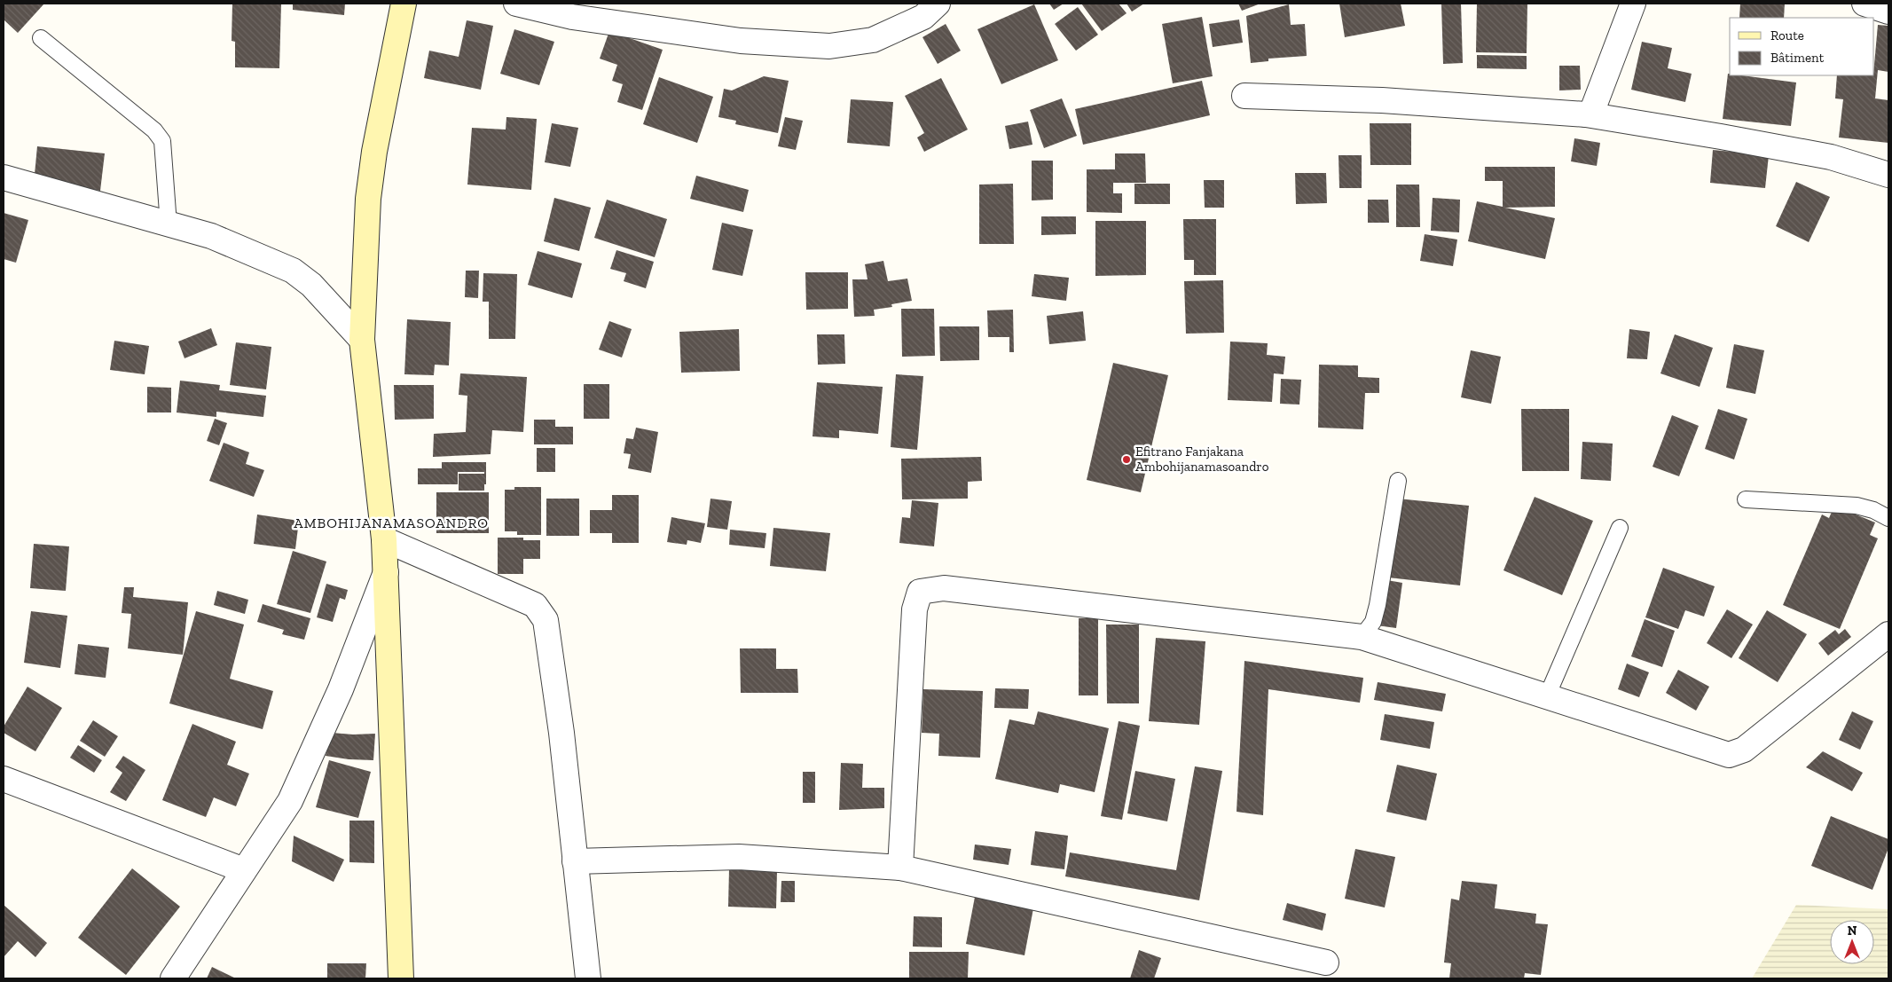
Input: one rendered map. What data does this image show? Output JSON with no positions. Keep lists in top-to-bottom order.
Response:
{
  "districts": ["AMBOHIJANAMASOANDRO"],
  "places": ["Efitrano Fanjakana Ambohijanamasoandro"],
  "legend": ["Route", "Bâtiment"],
  "north": "top"
}
